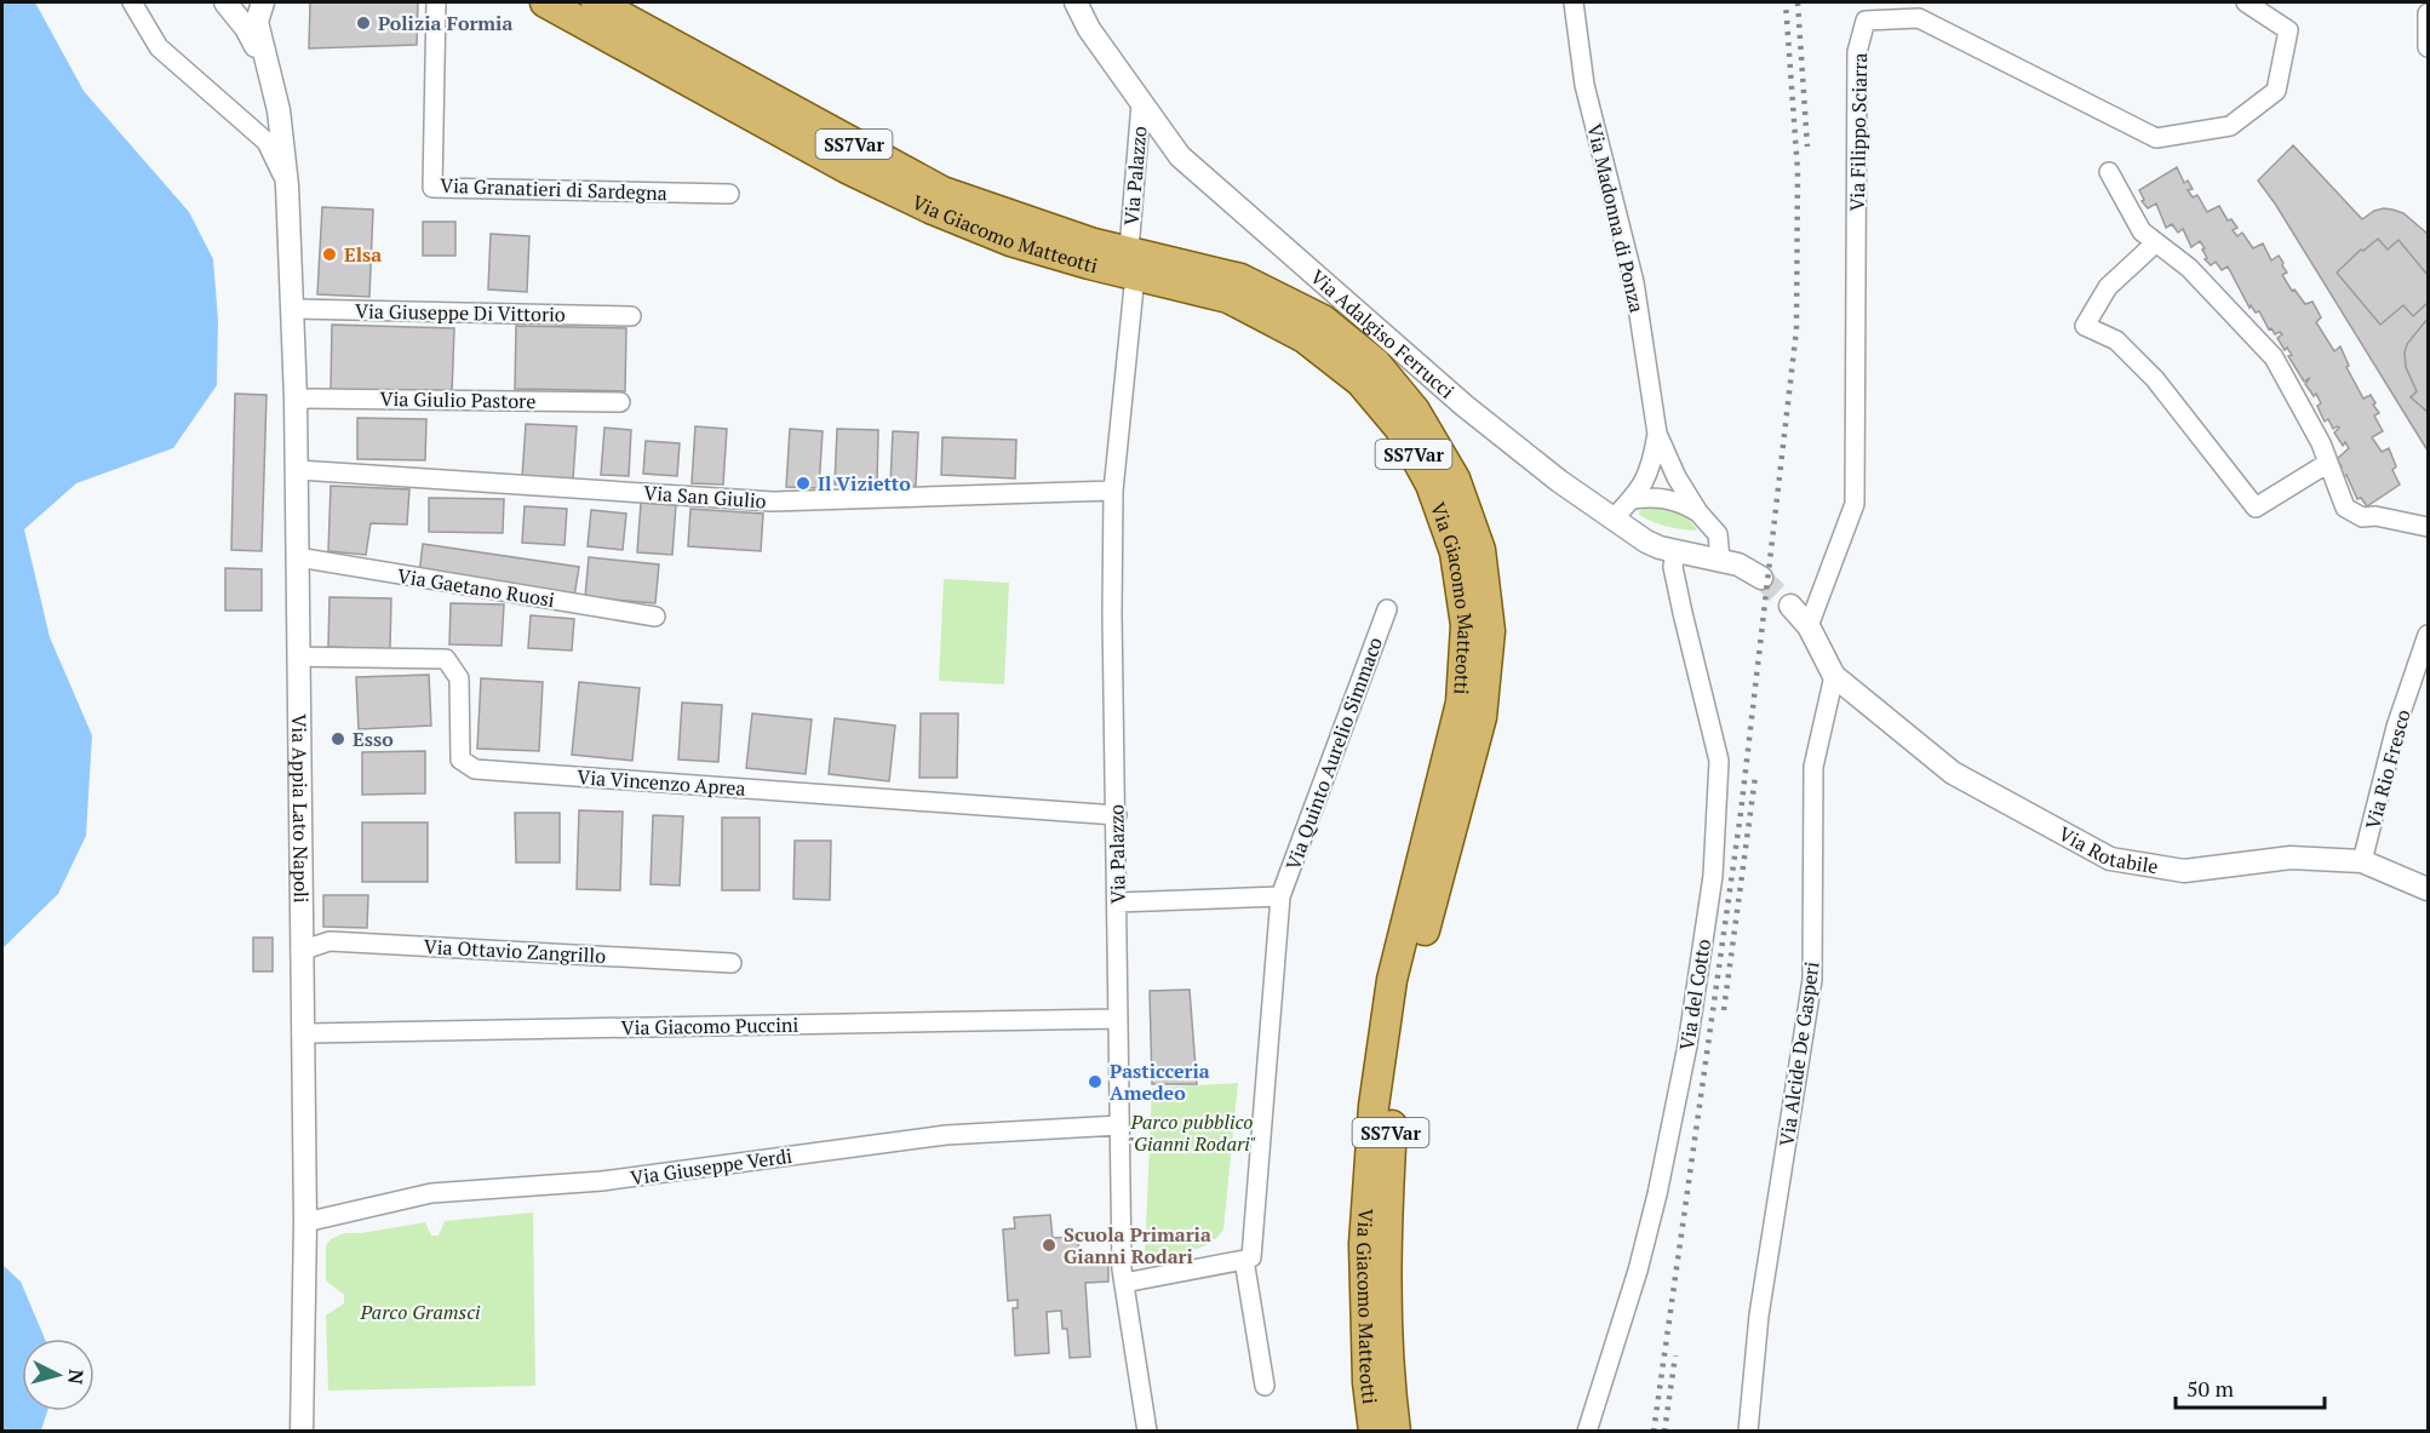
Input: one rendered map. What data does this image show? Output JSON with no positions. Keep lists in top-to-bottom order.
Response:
{
  "streets": {
    "main road": ["SS7Var", "Via Giacomo Matteotti"],
    "street": [
      "Via Filippo Sciarra",
      "Via Palazzo",
      "Via Granatieri di Sardegna",
      "Via Madonna di Ponza",
      "Via Giuseppe Di Vittorio",
      "Via Adalgiso Ferrucci",
      "Via Giulio Pastore",
      "Via San Giulio",
      "Via Gaetano Ruosi",
      "Via Quinto Aurelio Simmaco",
      "Via Rio Fresco",
      "Via Vincenzo Aprea",
      "Via Appia Lato Napoli",
      "Via Rotabile",
      "Via Ottavio Zangrillo",
      "Via del Cotto",
      "Via Giacomo Puccini",
      "Via Alcide De Gasperi",
      "Via Giuseppe Verdi"
    ]
  },
  "crossings": [
    ["Via Palazzo", "Via Giacomo Matteotti"],
    ["Via Palazzo", "Via Adalgiso Ferrucci"],
    ["Via Palazzo", "Via San Giulio"],
    ["Via Palazzo", "Via Quinto Aurelio Simmaco"],
    ["Via Palazzo", "Via Vincenzo Aprea"],
    ["Via Palazzo", "Via Giacomo Puccini"],
    ["Via Palazzo", "Via Giuseppe Verdi"],
    ["Via Madonna di Ponza", "Via Adalgiso Ferrucci"],
    ["Via Giuseppe Di Vittorio", "Via Appia Lato Napoli"],
    ["Via Adalgiso Ferrucci", "Via del Cotto"],
    ["Via Giulio Pastore", "Via Appia Lato Napoli"],
    ["Via San Giulio", "Via Appia Lato Napoli"],
    ["Via Gaetano Ruosi", "Via Appia Lato Napoli"],
    ["Via Rio Fresco", "Via Rotabile"],
    ["Via Vincenzo Aprea", "Via Appia Lato Napoli"],
    ["Via Appia Lato Napoli", "Via Ottavio Zangrillo"],
    ["Via Appia Lato Napoli", "Via Giacomo Puccini"],
    ["Via Appia Lato Napoli", "Via Giuseppe Verdi"],
    ["Via Rotabile", "Via Alcide De Gasperi"]
  ],
  "parks": ["Parco pubblico \"Gianni Rodari\"", "Parco Gramsci"],
  "places": [
    "Polizia Formia",
    "Elsa",
    "Il Vizietto",
    "Esso",
    "Pasticceria Amedeo",
    "Scuola Primaria Gianni Rodari"
  ],
  "scale_bar": "50 m",
  "north": "right"
}
